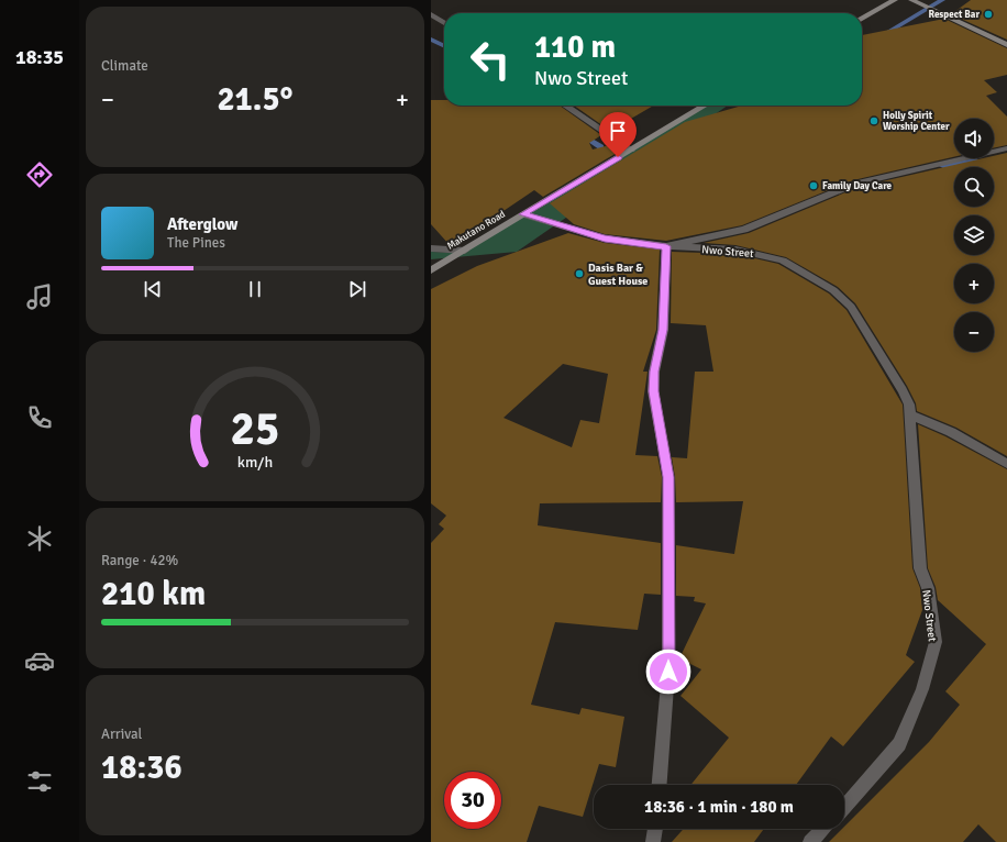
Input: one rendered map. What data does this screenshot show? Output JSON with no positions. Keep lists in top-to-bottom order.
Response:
{
  "streets": {
    "street": ["Makutano Road", "Nwo Street"]
  },
  "crossings": [
    ["Makutano Road", "Nwo Street"]
  ],
  "places": [
    "Respect Bar",
    "Holly Spirit Worship Center",
    "Family Day Care",
    "Dasis Bar & Guest House"
  ],
  "page": {
    "tabs": "18:35",
    "tile": [
      "Climate",
      ["Range · 42%", "210 km"],
      ["Arrival", "18:36"]
    ],
    "turn": ["110 m", "Nwo Street"],
    "heat": ["−", "21.5°", "+"],
    "map_buttons": ["+", "−"],
    "song": ["Afterglow", "The Pines"],
    "limit": "30",
    "trip": "18:36 · 1 min · 180 m",
    "gauge": ["25", "km/h"]
  }
}
